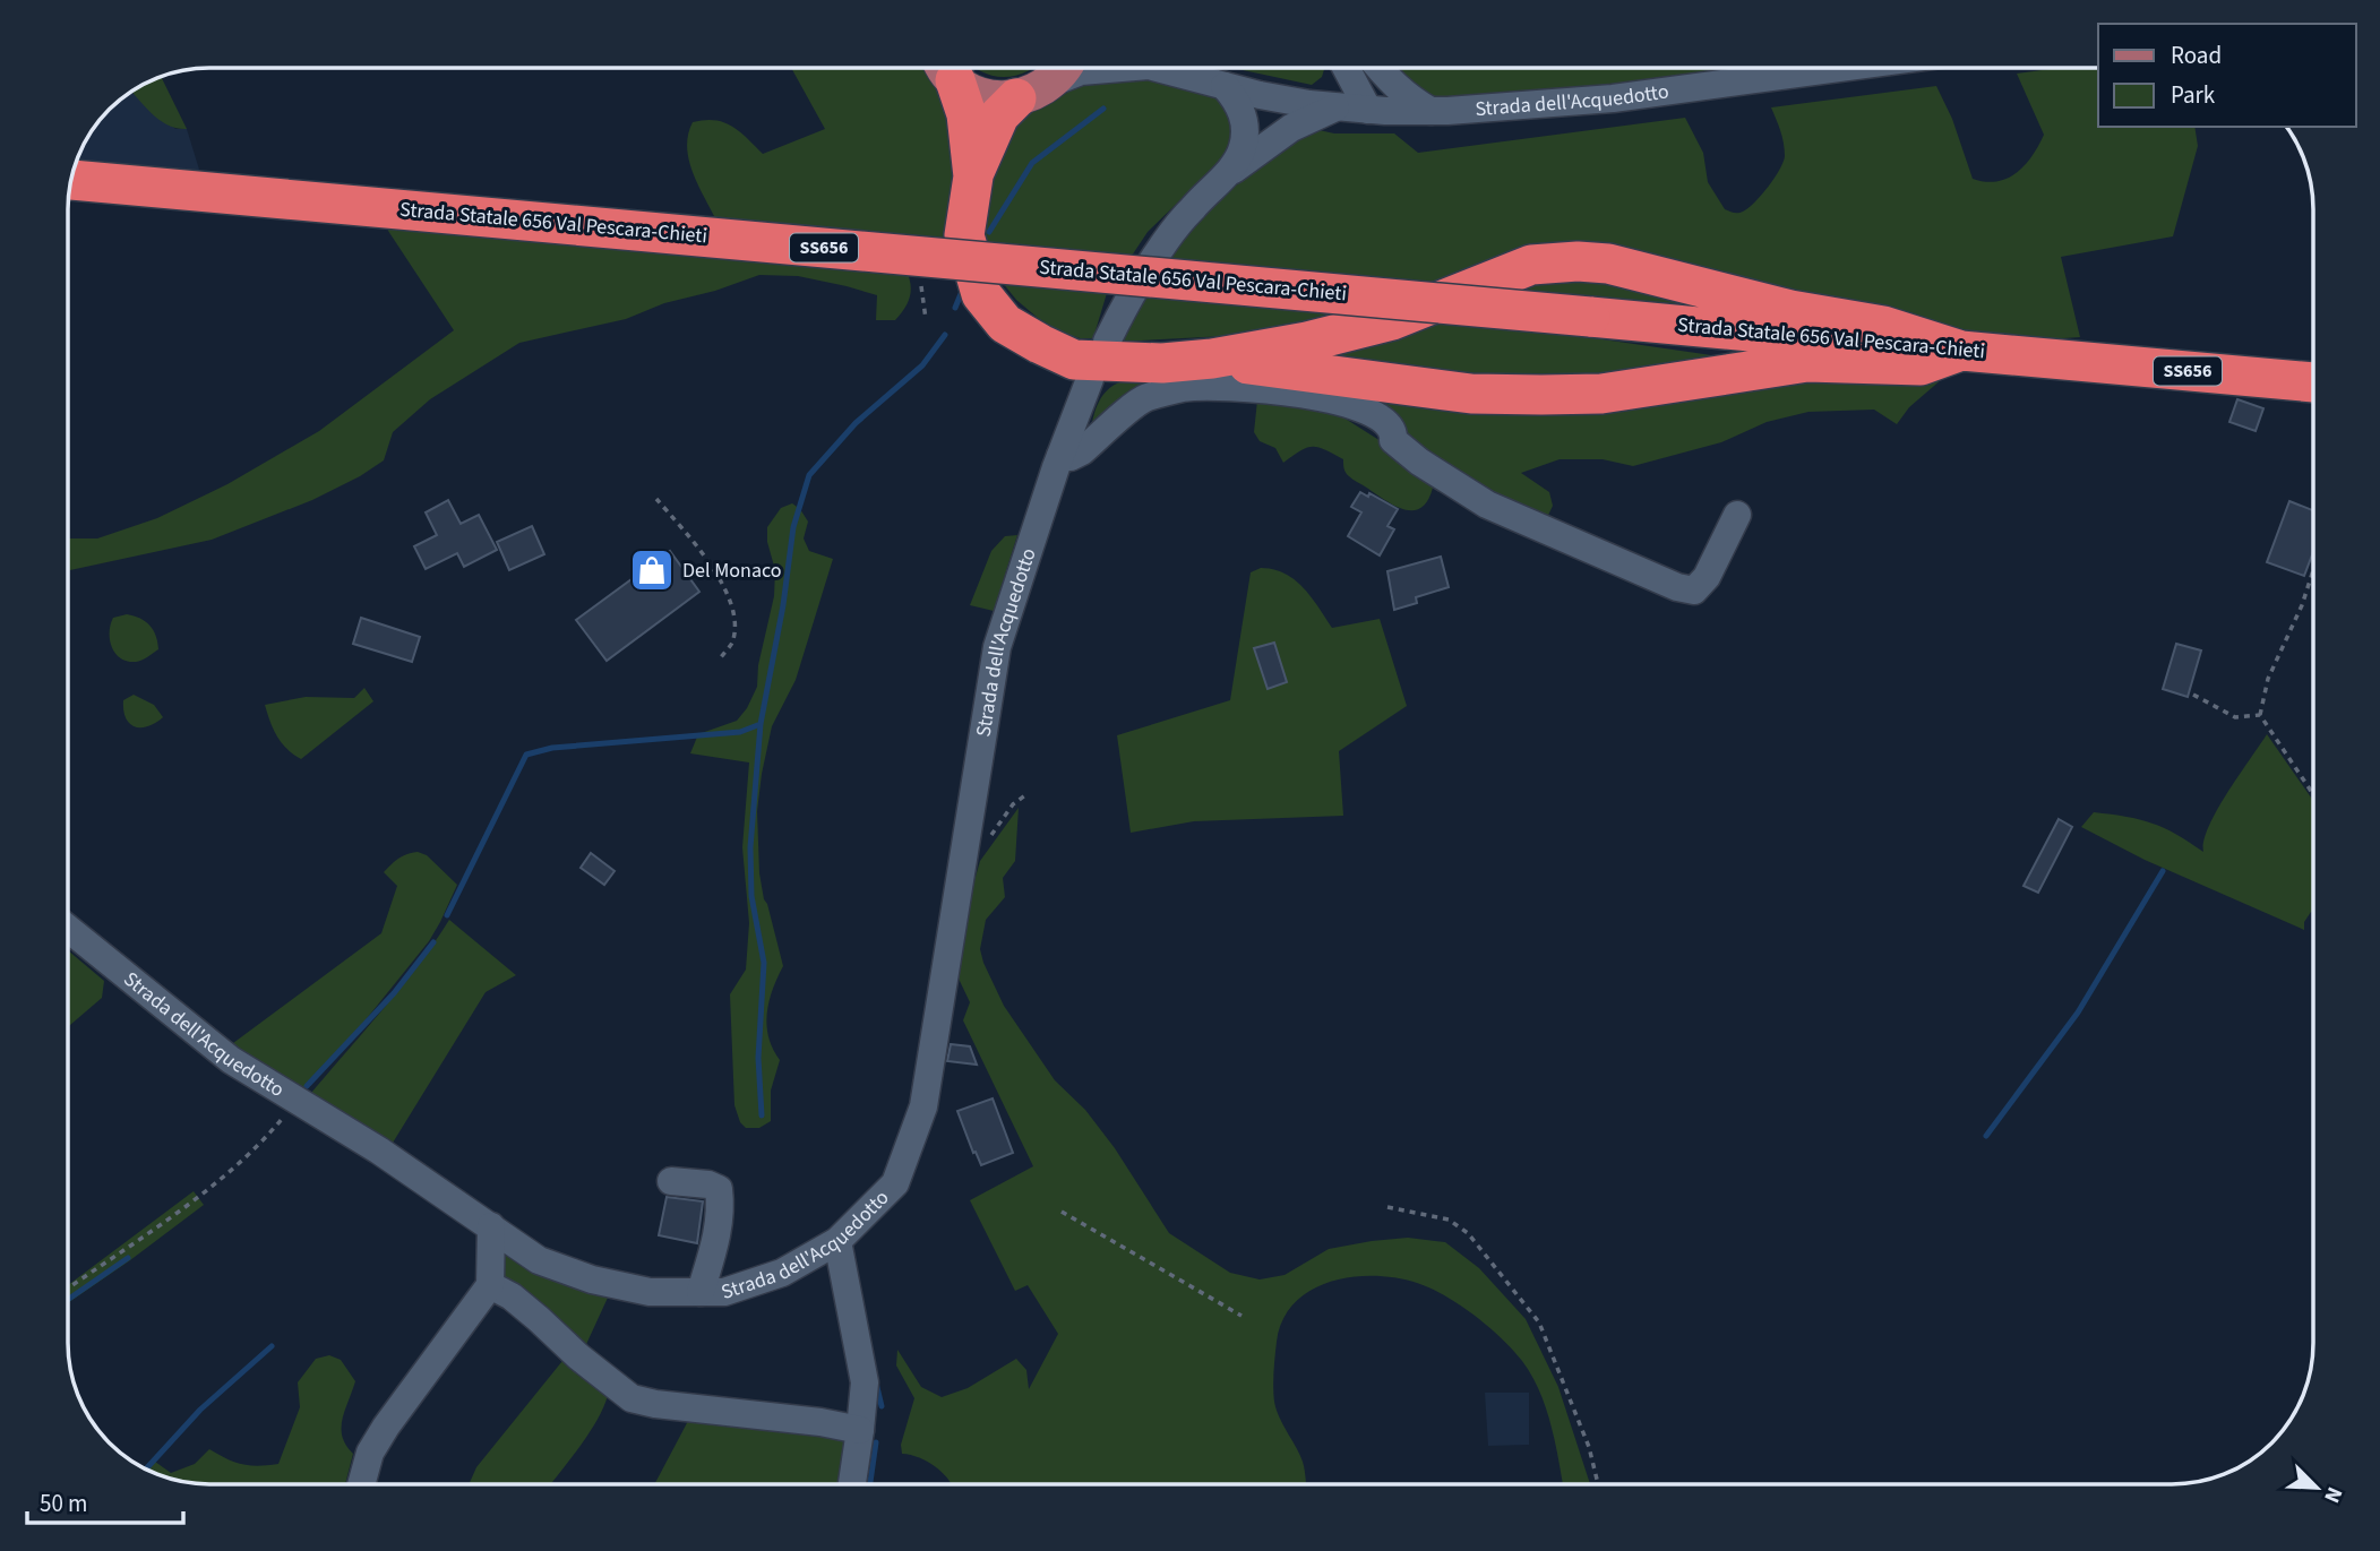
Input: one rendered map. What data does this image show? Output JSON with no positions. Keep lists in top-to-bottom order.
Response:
{
  "streets": {
    "highway": ["Strada Statale 656 Val Pescara-Chieti", "SS656"],
    "street": ["Strada dell'Acquedotto"]
  },
  "places": {
    "shop": ["Del Monaco"]
  },
  "legend": ["Road", "Park"],
  "scale_bar": "50 m",
  "north": "bottom right"
}
